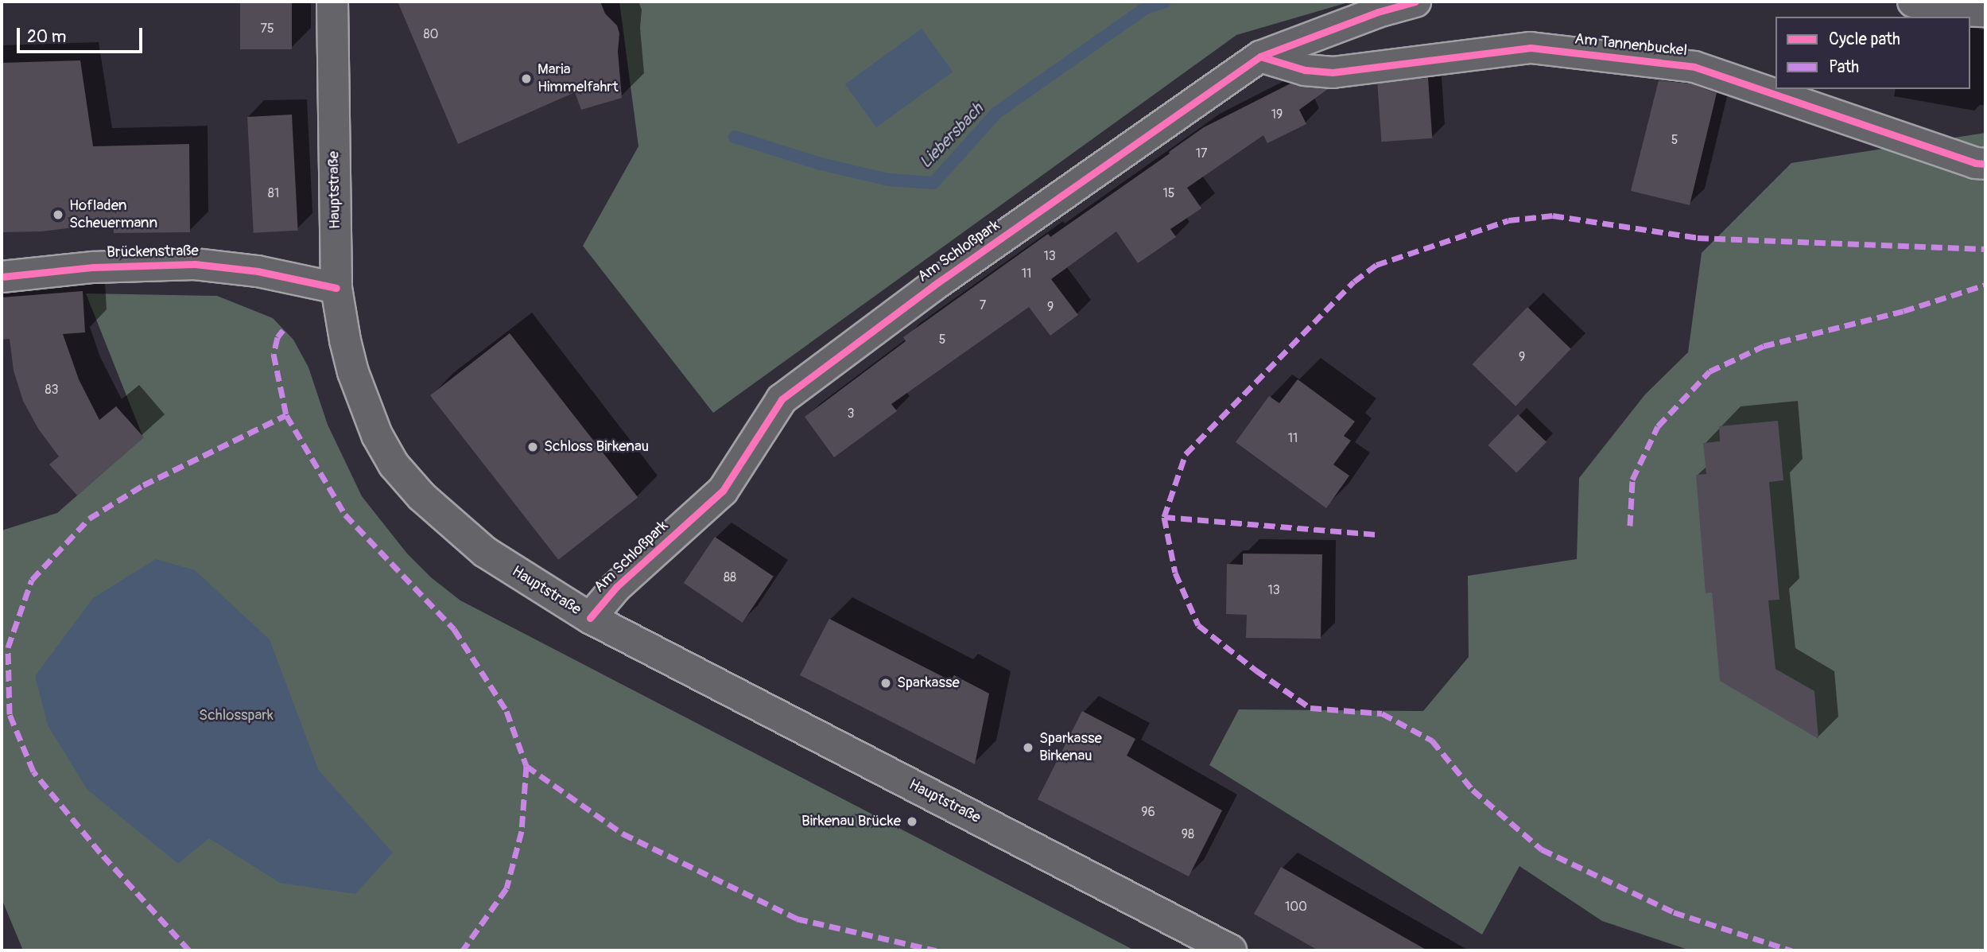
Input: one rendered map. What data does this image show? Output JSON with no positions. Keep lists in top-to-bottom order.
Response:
{
  "streets": {
    "street": [
      "Am Tannenbuckel",
      "Hauptstraße",
      "Am Schloßpark",
      "Brückenstraße"
    ]
  },
  "crossings": [
    ["Am Tannenbuckel", "Am Schloßpark"],
    ["Hauptstraße", "Am Schloßpark"],
    ["Hauptstraße", "Brückenstraße"]
  ],
  "water": ["Liebersbach"],
  "parks": ["Schlosspark"],
  "places": [
    "Maria Himmelfahrt",
    "Hofladen Scheuermann",
    "Schloss Birkenau",
    "Sparkasse",
    "Sparkasse Birkenau",
    "Birkenau Brücke"
  ],
  "house_numbers": [
    "75",
    "80",
    "19",
    "5",
    "17",
    "81",
    "15",
    "13",
    "11",
    "7",
    "9",
    "5",
    "9",
    "83",
    "3",
    "11",
    "88",
    "13",
    "96",
    "98",
    "100"
  ],
  "legend": ["Cycle path", "Path"],
  "scale_bar": "20 m"
}
